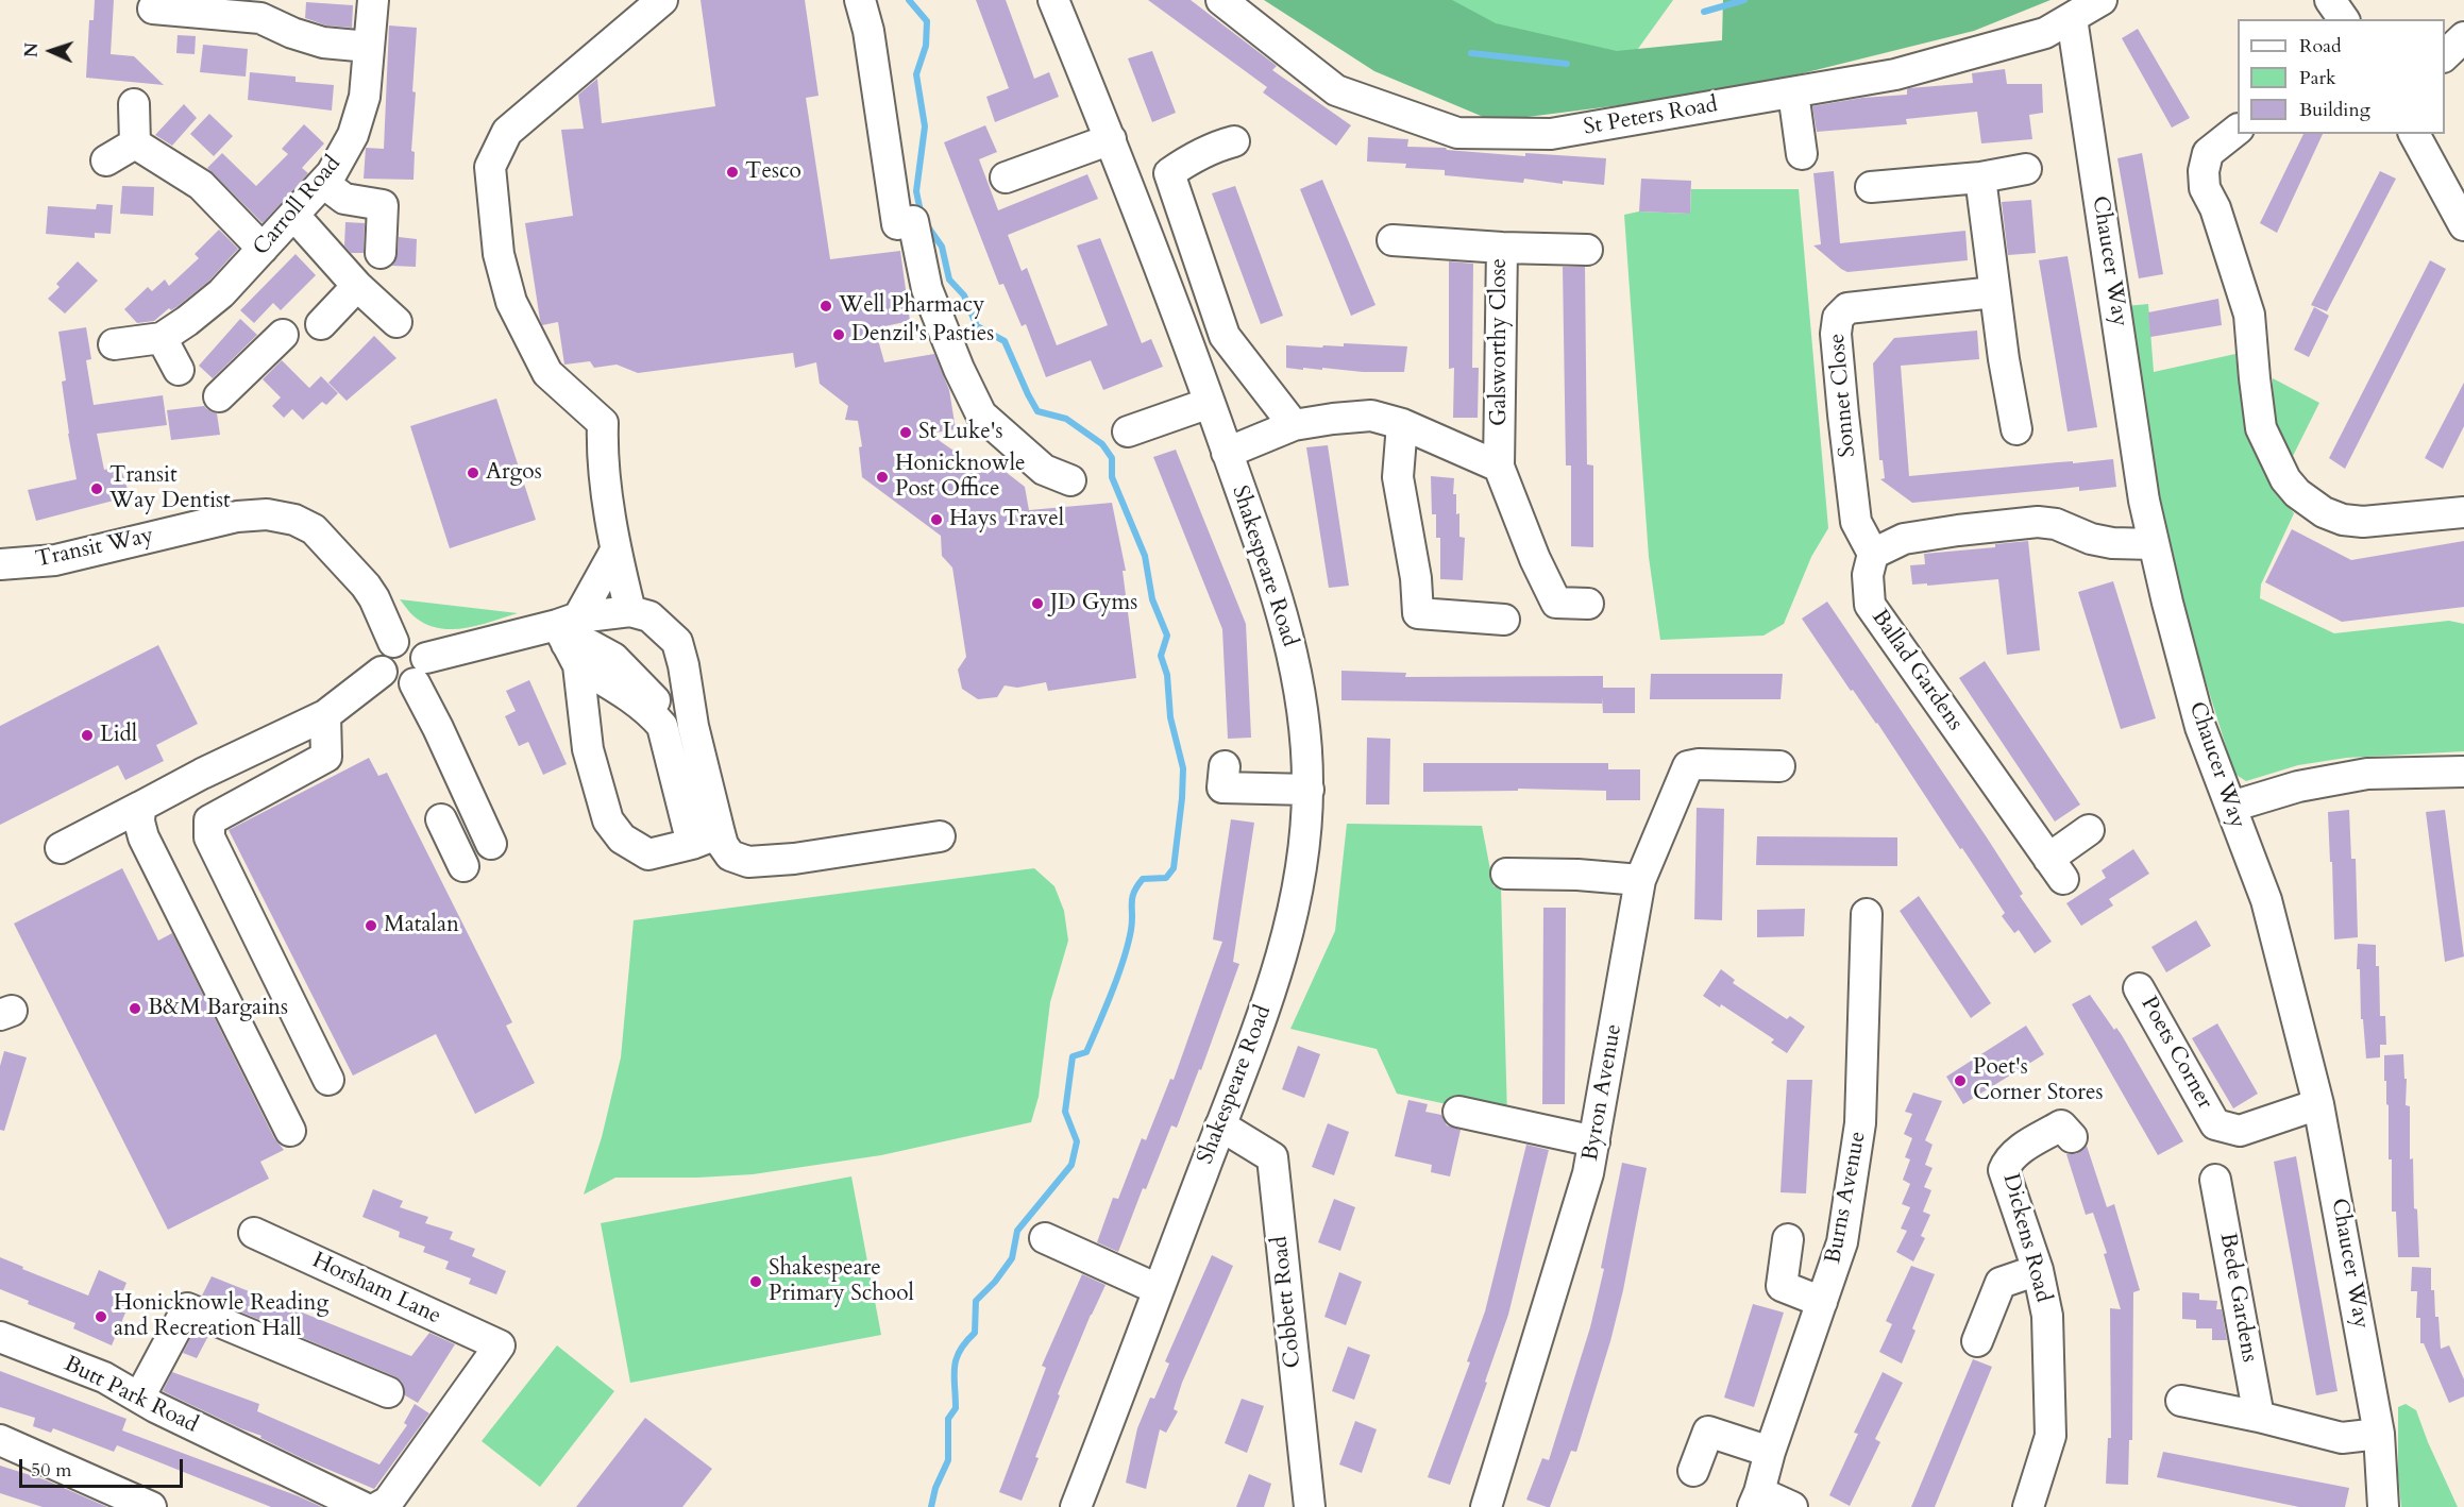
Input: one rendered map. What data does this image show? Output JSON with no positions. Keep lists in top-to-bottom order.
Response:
{
  "streets": {
    "street": [
      "St Peters Road",
      "Carroll Road",
      "Chaucer Way",
      "Galsworthy Close",
      "Sonnet Close",
      "Transit Way",
      "Shakespeare Road",
      "Ballad Gardens",
      "Poets Corner",
      "Byron Avenue",
      "Burns Avenue",
      "Dickens Road",
      "Horsham Lane",
      "Bede Gardens",
      "Cobbett Road",
      "Butt Park Road"
    ]
  },
  "crossings": [
    ["St Peters Road", "Chaucer Way"],
    ["Chaucer Way", "Poets Corner"],
    ["Galsworthy Close", "Shakespeare Road"],
    ["Sonnet Close", "Ballad Gardens"],
    ["Shakespeare Road", "Cobbett Road"]
  ],
  "places": [
    "Tesco",
    "Well Pharmacy",
    "Denzil's Pasties",
    "St Luke's",
    "Argos",
    "Honicknowle Post Office",
    "Transit Way Dentist",
    "Hays Travel",
    "JD Gyms",
    "Lidl",
    "Matalan",
    "B&M Bargains",
    "Poet's Corner Stores",
    "Shakespeare Primary School",
    "Honicknowle Reading and Recreation Hall"
  ],
  "legend": ["Road", "Park", "Building"],
  "scale_bar": "50 m",
  "north": "left"
}
